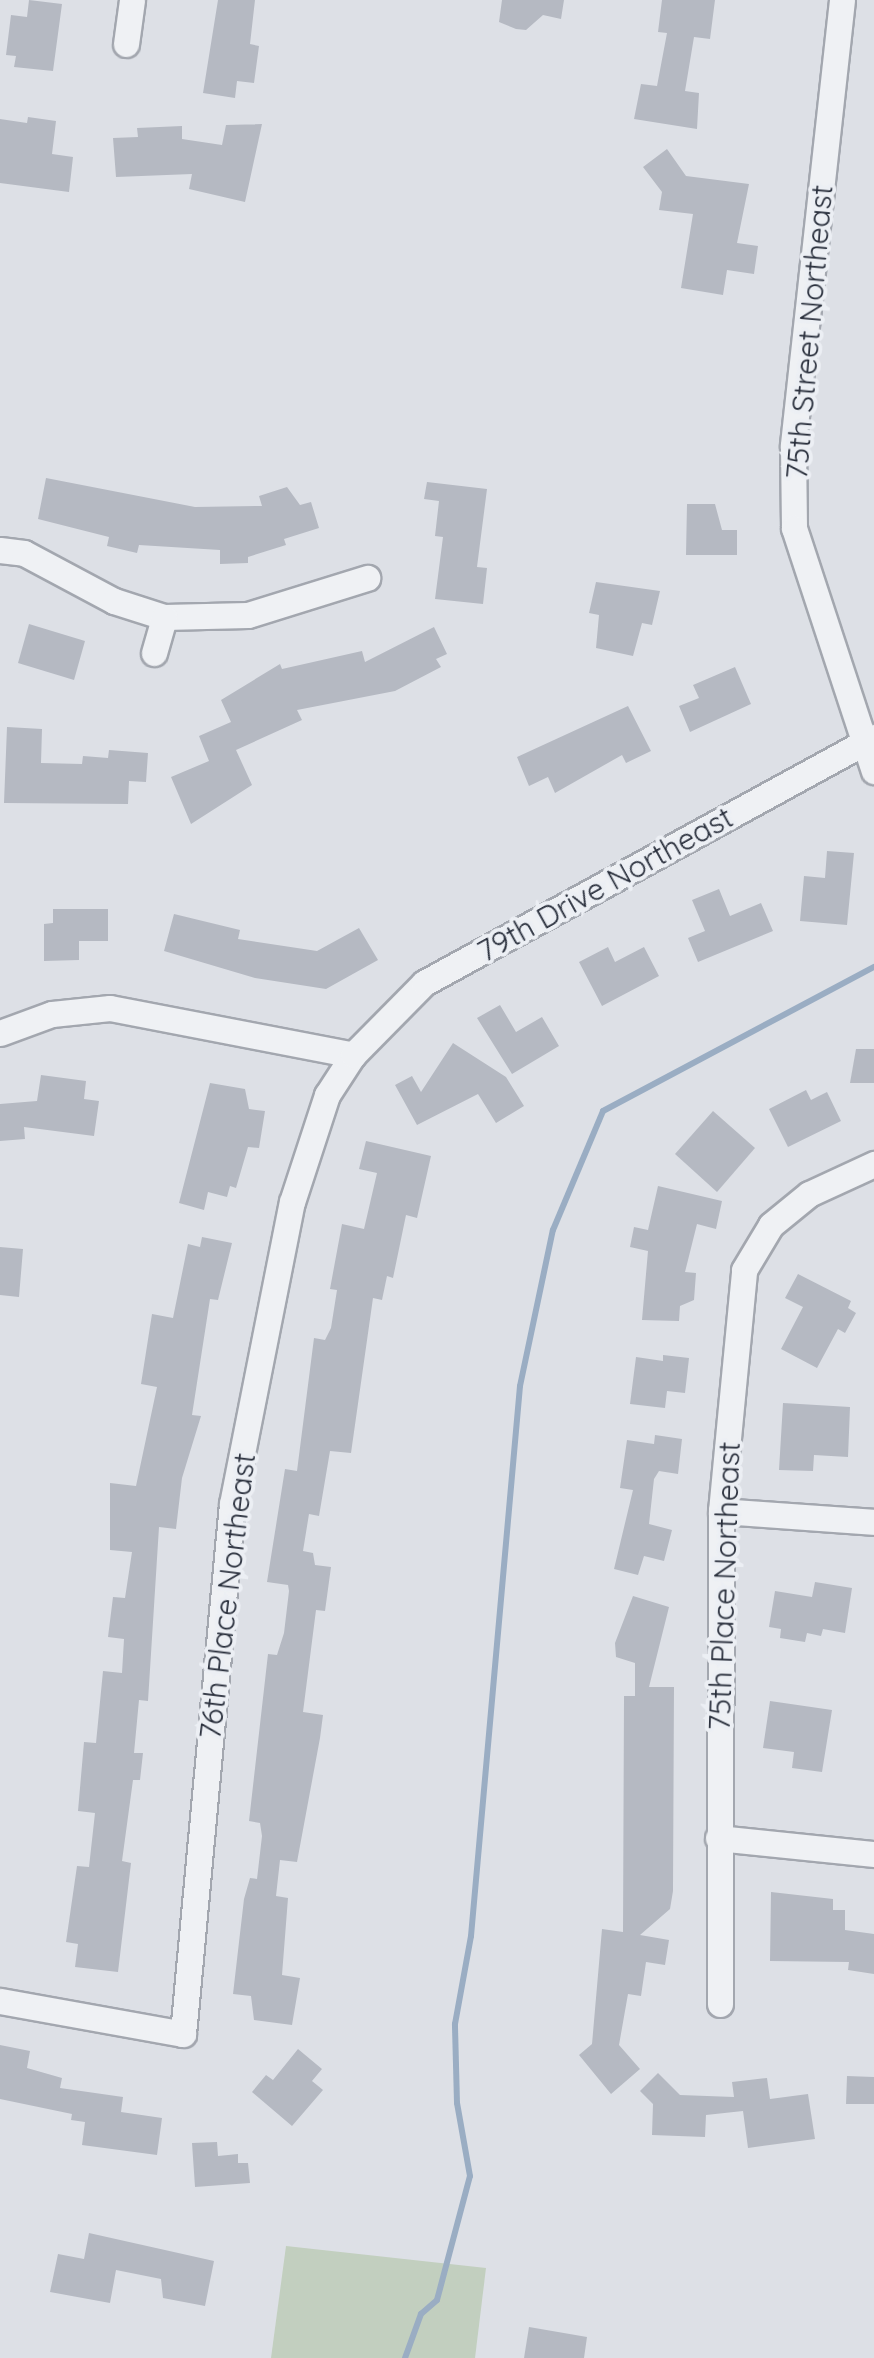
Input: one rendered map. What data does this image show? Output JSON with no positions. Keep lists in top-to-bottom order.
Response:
{
  "streets": {
    "street": [
      "75th Street Northeast",
      "79th Drive Northeast",
      "75th Place Northeast",
      "76th Place Northeast"
    ]
  },
  "crossings": [
    ["75th Street Northeast", "79th Drive Northeast"],
    ["79th Drive Northeast", "76th Place Northeast"]
  ]
}
